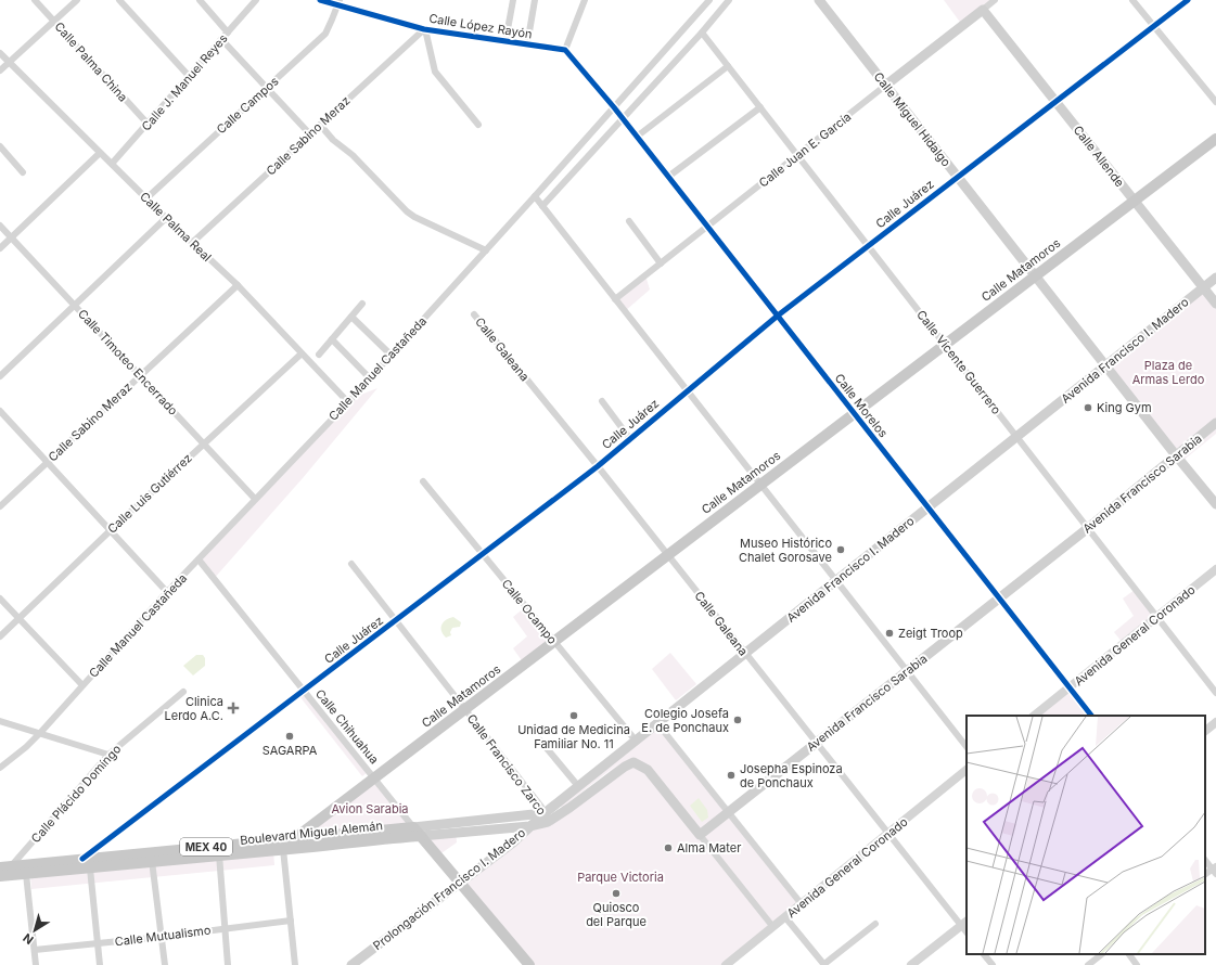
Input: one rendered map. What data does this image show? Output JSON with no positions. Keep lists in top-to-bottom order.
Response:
{
  "streets": {
    "main road": [
      "Calle Miguel Hidalgo",
      "Calle Juan E. García",
      "Calle Allende",
      "Calle Matamoros",
      "Avenida Francisco I. Madero",
      "Avenida Francisco Sarabia",
      "Calle Chihuahua",
      "Boulevard Miguel Alemán",
      "MEX 40",
      "Prolongación Francisco I. Madero"
    ],
    "street": [
      "Calle López Rayón",
      "Calle Palma China",
      "Calle J. Manuel Reyes",
      "Calle Campos",
      "Calle Sabino Meraz",
      "Calle Juárez",
      "Calle Palma Real",
      "Calle Galeana",
      "Calle Timoteo Encerrado",
      "Calle Vicente Guerrero",
      "Calle Manuel Castañeda",
      "Calle Morelos",
      "Calle Luis Gutiérrez",
      "Calle Ocampo",
      "Avenida General Coronado",
      "Calle Francisco Zarco",
      "Calle Plácido Domíngo",
      "Calle Mutualismo"
    ]
  },
  "crossings": [
    ["Calle López Rayón", "Calle Campos"],
    ["Calle López Rayón", "Calle Sabino Meraz"],
    ["Calle Palma China", "Calle J. Manuel Reyes"],
    ["Calle J. Manuel Reyes", "Calle Palma Real"],
    ["Calle Campos", "Calle Palma Real"],
    ["Calle Miguel Hidalgo", "Calle Juan E. García"],
    ["Calle Miguel Hidalgo", "Calle Juárez"],
    ["Calle Miguel Hidalgo", "Calle Matamoros"],
    ["Calle Miguel Hidalgo", "Avenida Francisco I. Madero"],
    ["Calle Miguel Hidalgo", "Avenida Francisco Sarabia"],
    ["Calle Sabino Meraz", "Calle Palma Real"],
    ["Calle Sabino Meraz", "Calle Timoteo Encerrado"],
    ["Calle Juan E. García", "Calle Allende"],
    ["Calle Juan E. García", "Calle Vicente Guerrero"],
    ["Calle Juan E. García", "Calle Morelos"],
    ["Calle Allende", "Calle Juárez"],
    ["Calle Allende", "Calle Matamoros"],
    ["Calle Allende", "Avenida Francisco I. Madero"],
    ["Calle Juárez", "Calle Galeana"],
    ["Calle Juárez", "Calle Vicente Guerrero"],
    ["Calle Juárez", "Calle Morelos"],
    ["Calle Juárez", "Calle Ocampo"],
    ["Calle Juárez", "Calle Chihuahua"],
    ["Calle Juárez", "Calle Francisco Zarco"],
    ["Calle Juárez", "Boulevard Miguel Alemán"],
    ["Calle Palma Real", "Calle Manuel Castañeda"],
    ["Calle Palma Real", "Calle Luis Gutiérrez"],
    ["Calle Matamoros", "Calle Galeana"],
    ["Calle Matamoros", "Calle Vicente Guerrero"],
    ["Calle Matamoros", "Calle Morelos"],
    ["Calle Matamoros", "Calle Ocampo"],
    ["Calle Matamoros", "Calle Chihuahua"],
    ["Calle Matamoros", "Calle Francisco Zarco"],
    ["Calle Matamoros", "Boulevard Miguel Alemán"],
    ["Calle Galeana", "Avenida Francisco I. Madero"],
    ["Calle Galeana", "Avenida Francisco Sarabia"],
    ["Calle Galeana", "Avenida General Coronado"],
    ["Avenida Francisco I. Madero", "Calle Vicente Guerrero"],
    ["Avenida Francisco I. Madero", "Calle Morelos"],
    ["Avenida Francisco I. Madero", "Calle Ocampo"],
    ["Avenida Francisco I. Madero", "Calle Francisco Zarco"],
    ["Avenida Francisco I. Madero", "Boulevard Miguel Alemán"],
    ["Avenida Francisco I. Madero", "MEX 40"],
    ["Calle Timoteo Encerrado", "Calle Manuel Castañeda"],
    ["Calle Timoteo Encerrado", "Calle Luis Gutiérrez"],
    ["Calle Vicente Guerrero", "Avenida Francisco Sarabia"],
    ["Calle Vicente Guerrero", "Avenida General Coronado"],
    ["Calle Manuel Castañeda", "Calle Morelos"],
    ["Calle Manuel Castañeda", "Calle Chihuahua"],
    ["Calle Morelos", "Avenida Francisco Sarabia"],
    ["Calle Morelos", "Avenida General Coronado"],
    ["Avenida Francisco Sarabia", "MEX 40"],
    ["Calle Chihuahua", "Boulevard Miguel Alemán"],
    ["Calle Chihuahua", "Prolongación Francisco I. Madero"],
    ["Calle Francisco Zarco", "Boulevard Miguel Alemán"],
    ["Calle Francisco Zarco", "MEX 40"],
    ["Calle Plácido Domíngo", "Boulevard Miguel Alemán"],
    ["Boulevard Miguel Alemán", "MEX 40"],
    ["Boulevard Miguel Alemán", "Prolongación Francisco I. Madero"]
  ],
  "parks": ["Plaza de Armas Lerdo", "Avion Sarabia", "Parque Victoria"],
  "places": {
    "other": [
      "King Gym",
      "Museo Histórico Chalet Gorosave",
      "Zeigt Troop",
      "Unidad de Medicina Familiar No. 11",
      "Colegio Josefa E. de Ponchaux",
      "SAGARPA",
      "Josepha Espinoza de Ponchaux",
      "Alma Mater",
      "Quiosco del Parque"
    ],
    "health": ["Clinica Lerdo A.C."]
  },
  "north": "bottom left"
}
